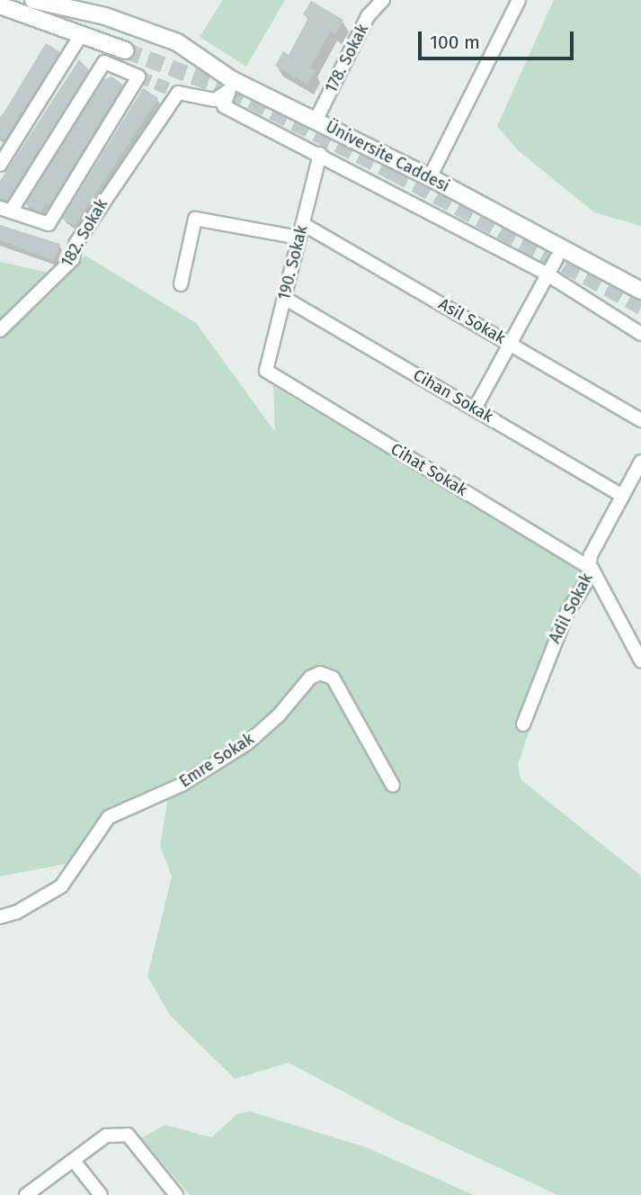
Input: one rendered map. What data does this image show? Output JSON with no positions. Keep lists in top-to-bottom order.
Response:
{
  "streets": {
    "street": [
      "178. Sokak",
      "Üniversite Caddesi",
      "182. Sokak",
      "190. Sokak",
      "Asil Sokak",
      "Cihan Sokak",
      "Cihat Sokak",
      "Adil Sokak",
      "Emre Sokak"
    ]
  },
  "crossings": [
    ["178. Sokak", "Üniversite Caddesi"],
    ["182. Sokak", "190. Sokak"],
    ["190. Sokak", "Asil Sokak"],
    ["190. Sokak", "Cihan Sokak"],
    ["190. Sokak", "Cihat Sokak"],
    ["Cihan Sokak", "Adil Sokak"],
    ["Cihat Sokak", "Adil Sokak"]
  ],
  "scale_bar": "100 m"
}
